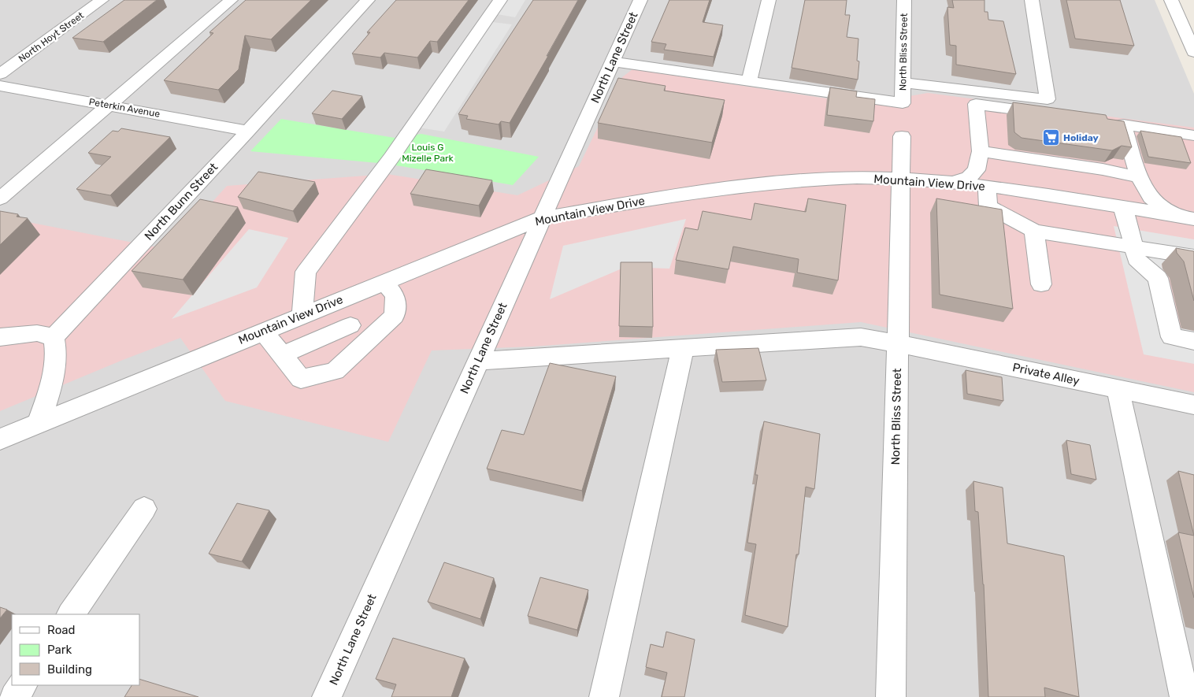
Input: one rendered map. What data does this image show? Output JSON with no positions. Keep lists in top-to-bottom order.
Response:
{
  "streets": {
    "street": [
      "North Hoyt Street",
      "North Bliss Street",
      "North Lane Street",
      "Peterkin Avenue",
      "Mountain View Drive",
      "North Bunn Street",
      "Private Alley"
    ]
  },
  "crossings": [
    ["North Bliss Street", "Mountain View Drive"],
    ["North Bliss Street", "Private Alley"],
    ["North Lane Street", "Mountain View Drive"],
    ["North Lane Street", "Private Alley"],
    ["Peterkin Avenue", "North Bunn Street"]
  ],
  "parks": ["Louis G Mizelle Park"],
  "places": {
    "supermarket": ["Holiday"]
  },
  "legend": ["Road", "Park", "Building"]
}
